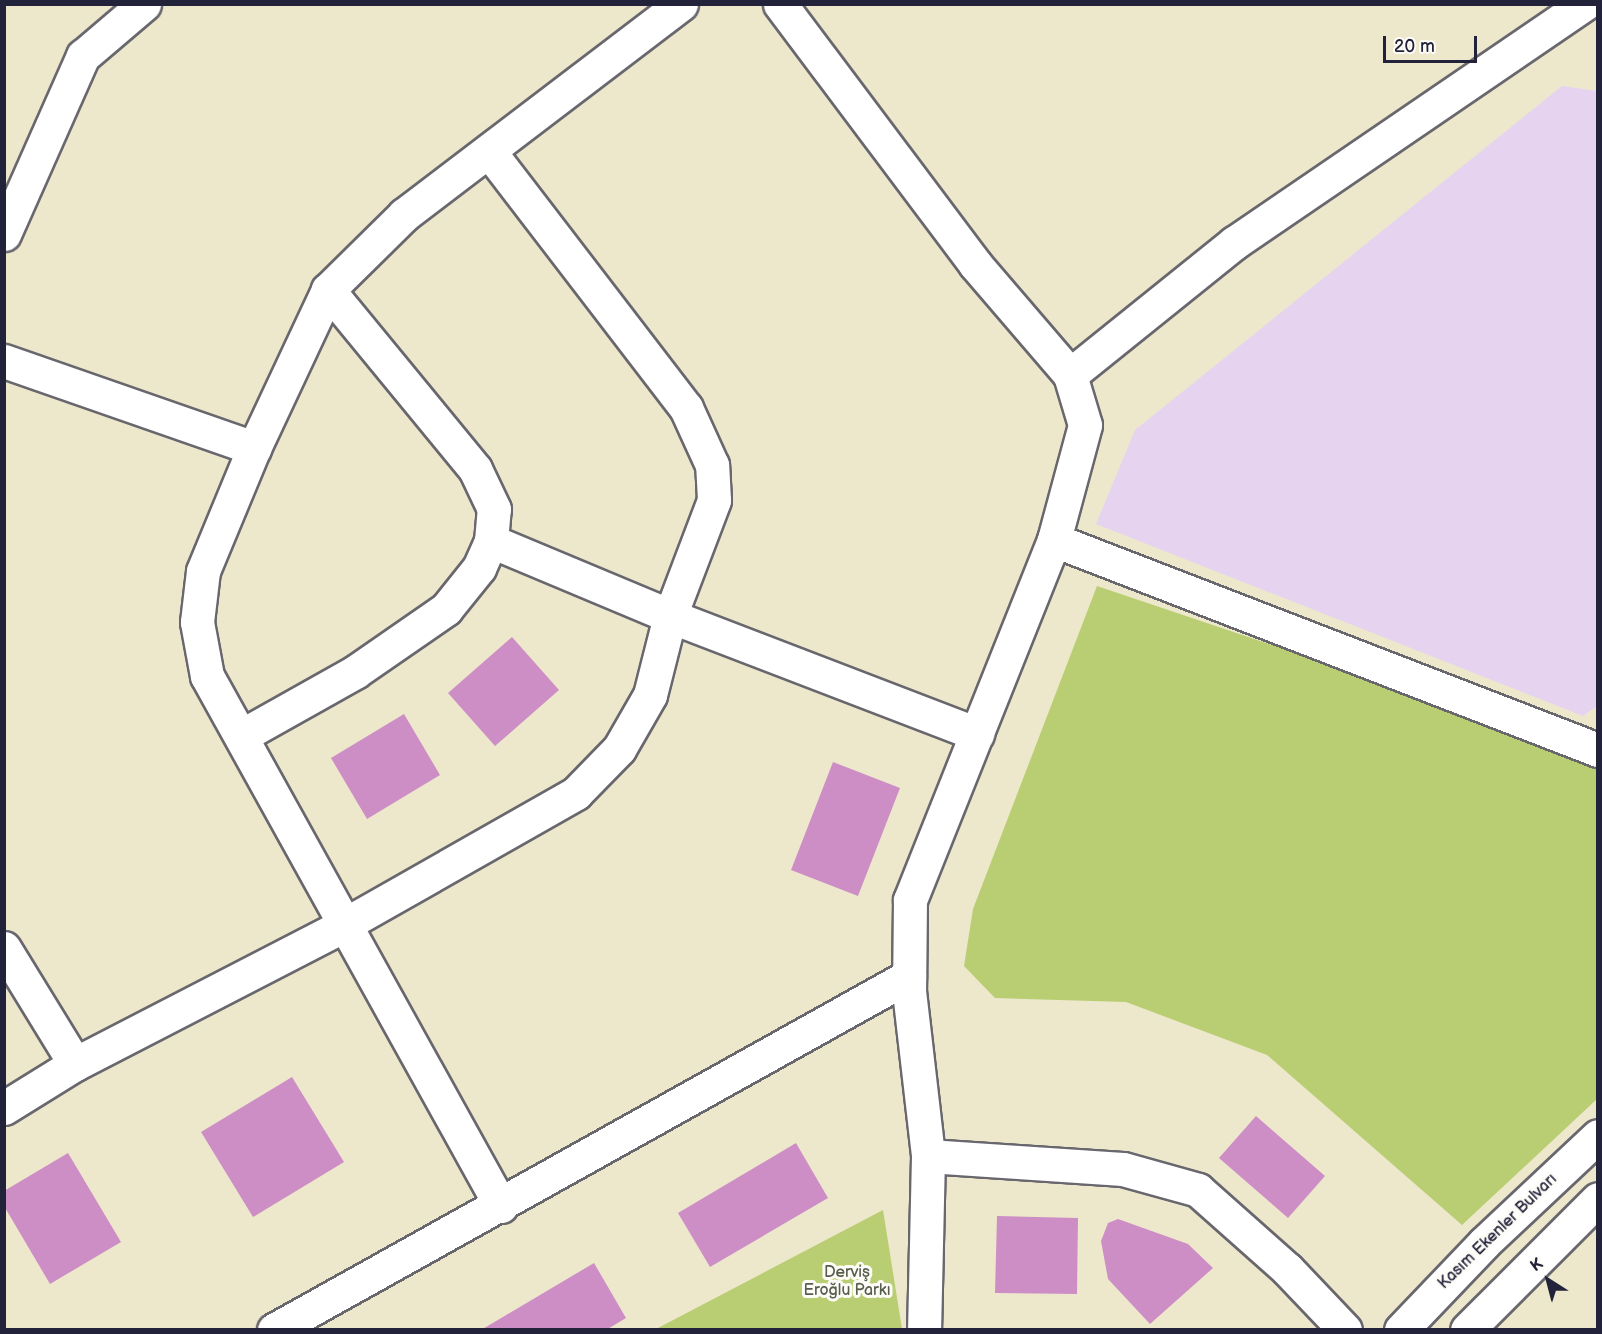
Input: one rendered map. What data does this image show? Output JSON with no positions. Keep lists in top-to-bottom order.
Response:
{
  "streets": {
    "street": ["Kasım Ekenler Bulvarı"]
  },
  "parks": ["Derviş Eroğlu Parkı"],
  "scale_bar": "20 m",
  "north": "top left"
}
